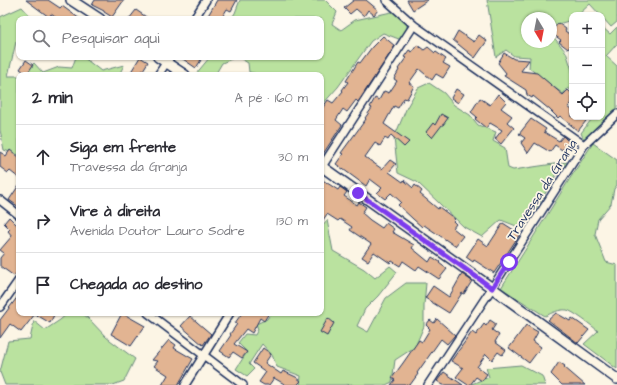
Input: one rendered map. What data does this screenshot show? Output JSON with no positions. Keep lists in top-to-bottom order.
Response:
{
  "streets": {
    "street": ["Travessa da Granja"]
  },
  "north": "bottom",
  "page": {
    "map_buttons": ["+", "−"],
    "search": "Pesquisar aqui",
    "heading": ["2 min", "A pé · 160 m"],
    "list": [
      ["Siga em frente", "Travessa da Granja", "30 m"],
      ["Vire à direita", "Avenida Doutor Lauro Sodre", "130 m"],
      "Chegada ao destino"
    ]
  }
}
